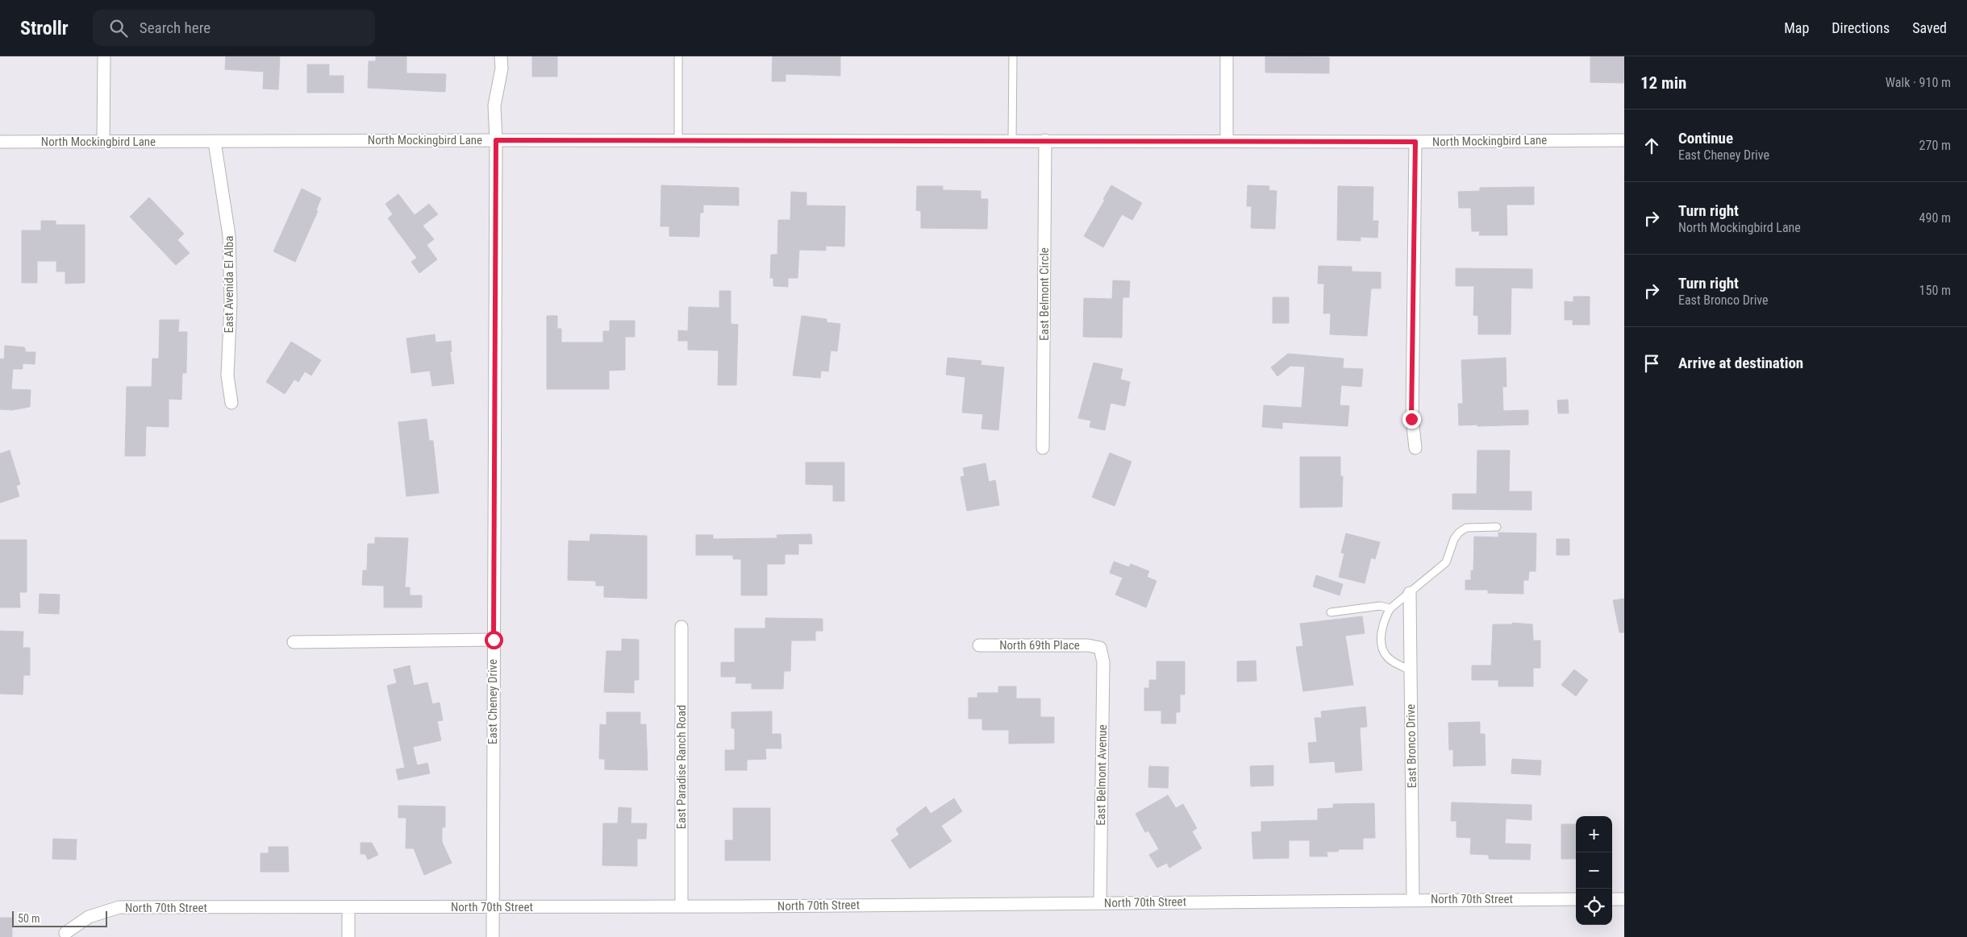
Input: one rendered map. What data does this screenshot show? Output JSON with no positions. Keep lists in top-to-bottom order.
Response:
{
  "streets": {
    "street": [
      "North Mockingbird Lane",
      "East Avenida El Alba",
      "East Belmont Circle",
      "North 69th Place",
      "East Cheney Drive",
      "East Bronco Drive",
      "East Paradise Ranch Road",
      "East Belmont Avenue",
      "North 70th Street"
    ]
  },
  "crossings": [
    ["North Mockingbird Lane", "East Avenida El Alba"],
    ["North Mockingbird Lane", "East Belmont Circle"],
    ["North Mockingbird Lane", "East Cheney Drive"],
    ["North 69th Place", "East Belmont Avenue"],
    ["East Cheney Drive", "North 70th Street"],
    ["East Bronco Drive", "North 70th Street"],
    ["East Paradise Ranch Road", "North 70th Street"],
    ["East Belmont Avenue", "North 70th Street"]
  ],
  "scale_bar": "50 m",
  "page": {
    "header": "Strollr",
    "search": "Search here",
    "nav": ["Map", "Directions", "Saved"],
    "heading": ["12 min", "Walk · 910 m"],
    "list": [
      ["Continue", "East Cheney Drive", "270 m"],
      ["Turn right", "North Mockingbird Lane", "490 m"],
      ["Turn right", "East Bronco Drive", "150 m"],
      "Arrive at destination"
    ],
    "map_buttons": ["+", "−"],
    "scale": "50 m"
  }
}
